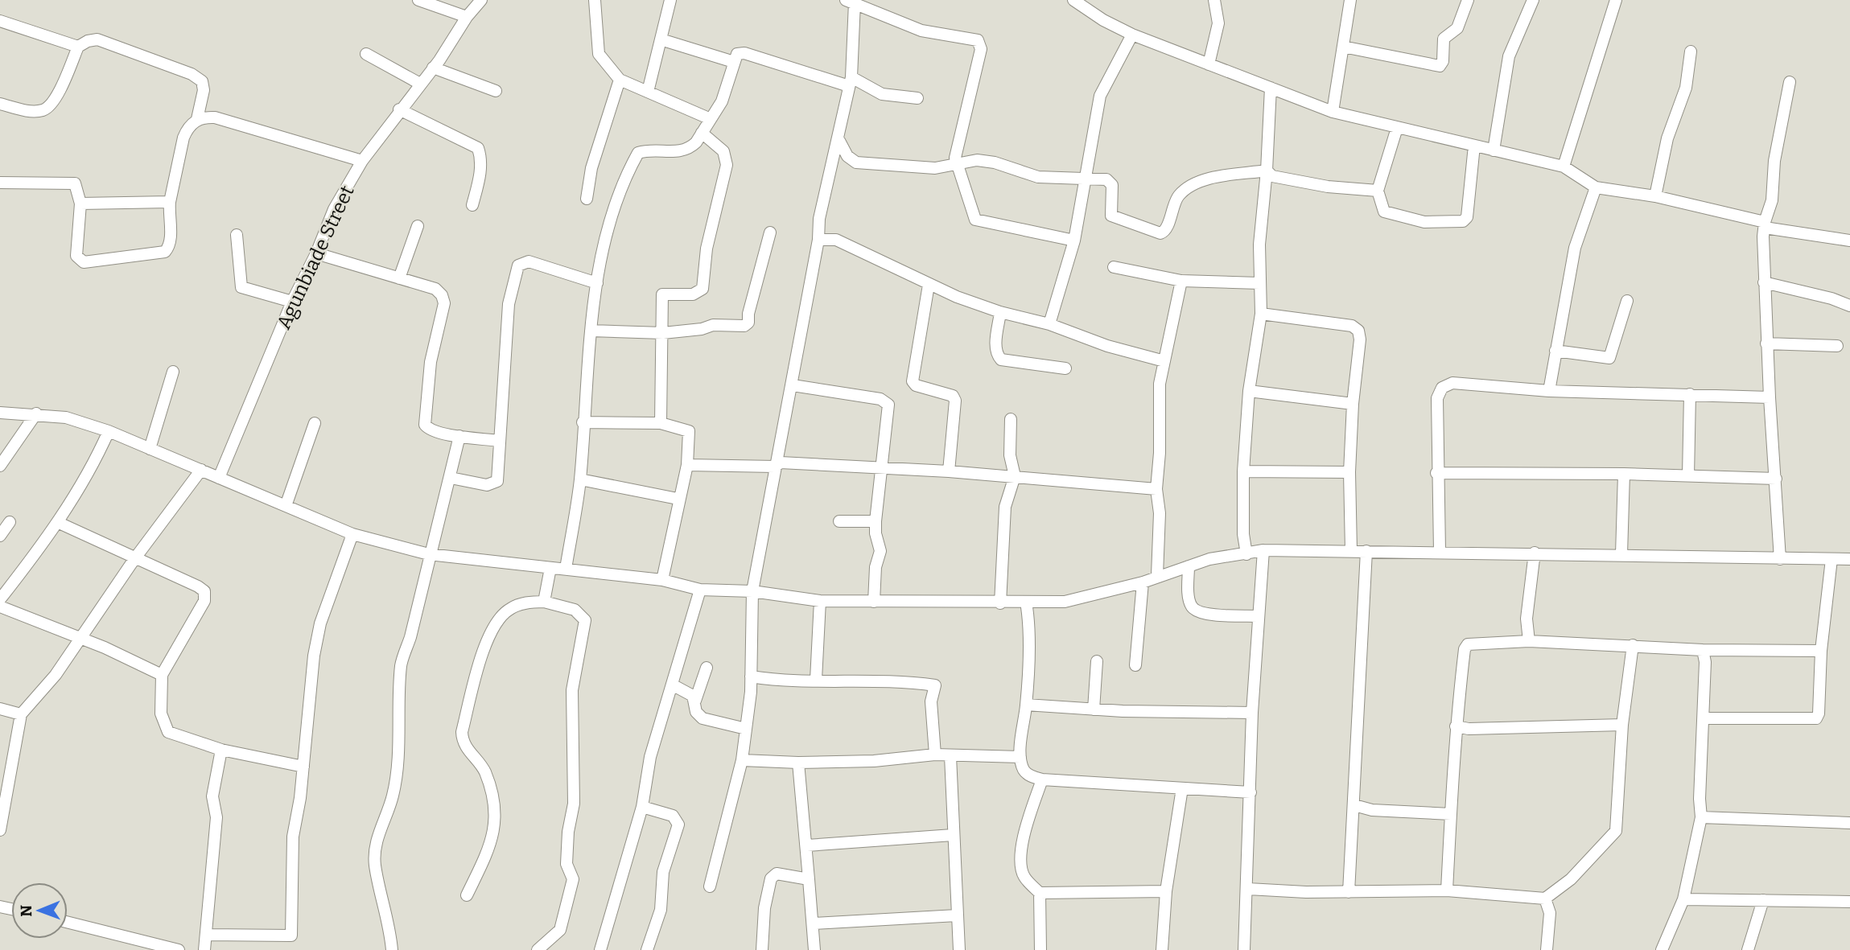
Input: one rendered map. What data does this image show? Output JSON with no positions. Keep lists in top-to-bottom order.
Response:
{
  "streets": {
    "street": ["Agunbiade Street"]
  },
  "north": "left"
}
